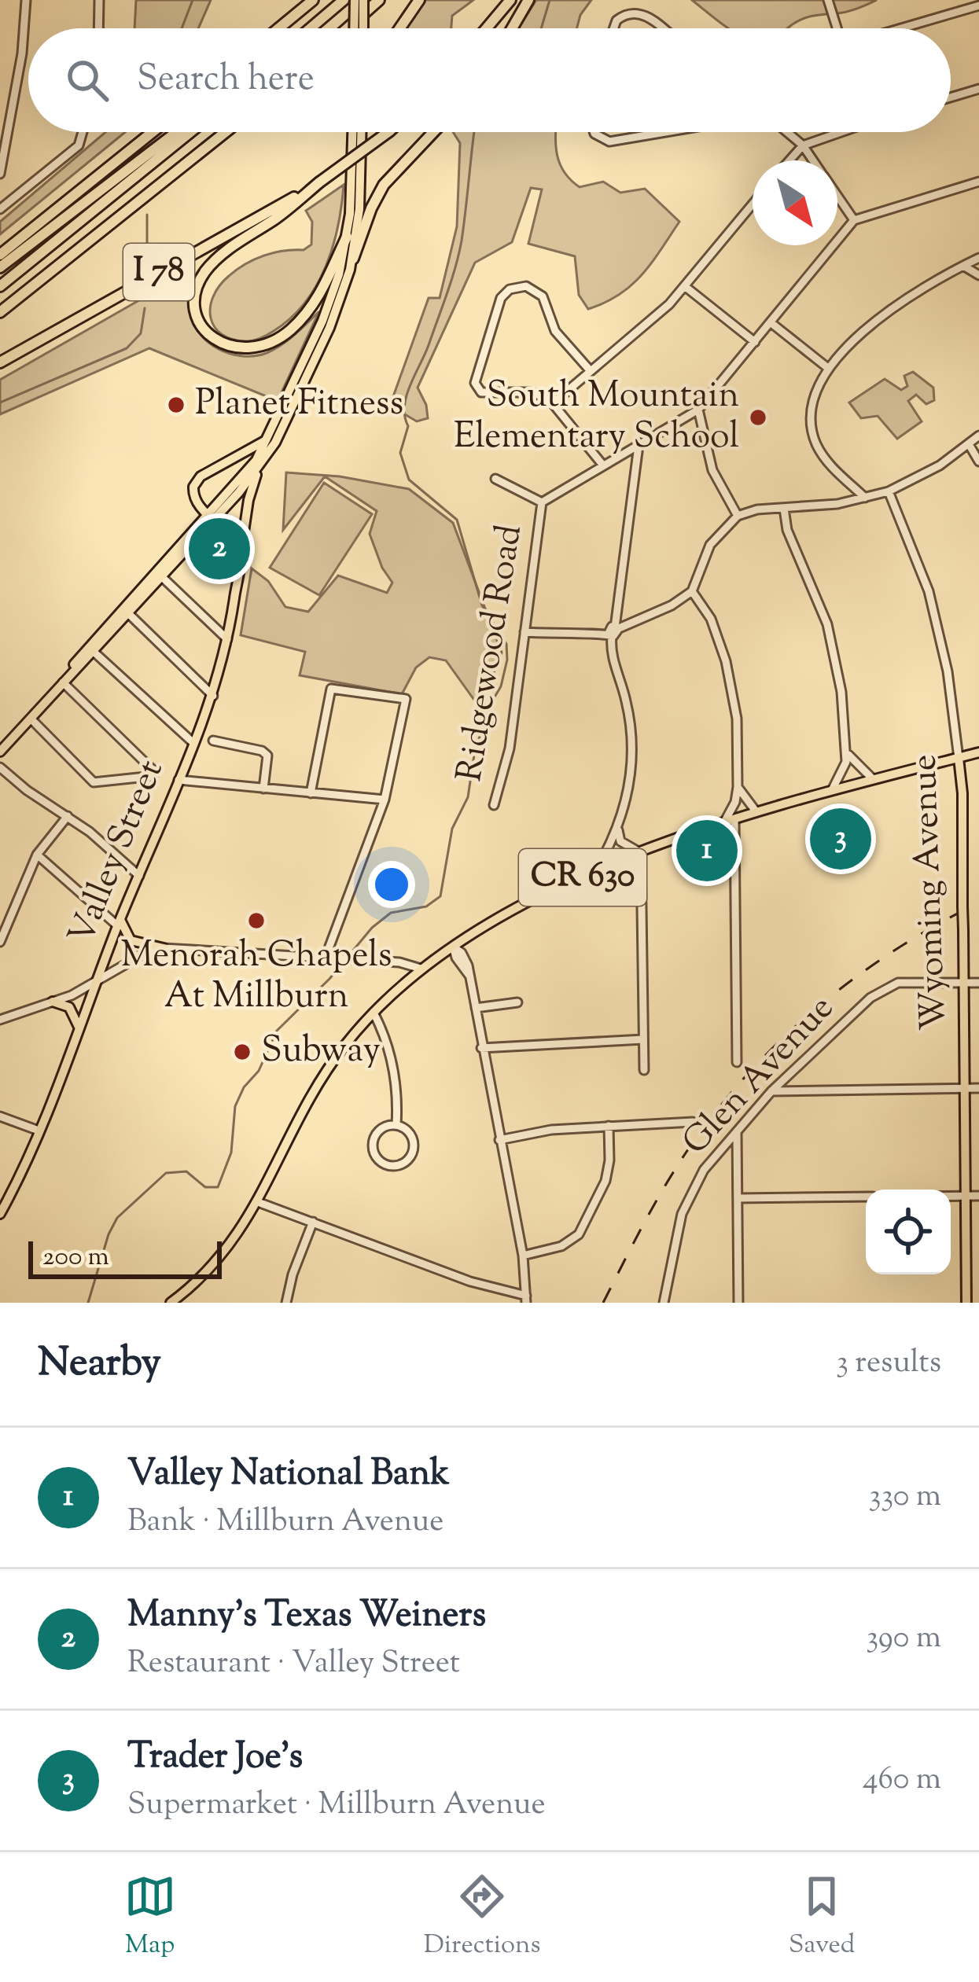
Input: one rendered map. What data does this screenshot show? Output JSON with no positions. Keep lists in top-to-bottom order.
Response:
{
  "streets": {
    "highway": ["I 78"],
    "main road": ["Valley Street", "CR 630", "Wyoming Avenue"],
    "street": ["Ridgewood Road", "Glen Avenue"]
  },
  "crossings": [
    ["CR 630", "Wyoming Avenue"],
    ["Wyoming Avenue", "Glen Avenue"]
  ],
  "places": [
    "Planet Fitness",
    "South Mountain Elementary School",
    "Menorah Chapels At Millburn",
    "Subway"
  ],
  "scale_bar": "200 m",
  "north": "bottom right",
  "page": {
    "search": "Search here",
    "pins": ["2", "3", "1"],
    "scale": "200 m",
    "heading": ["Nearby", "3 results"],
    "list": [
      {
        "mark": "1",
        "name": "Valley National Bank",
        "note": "Bank · Millburn Avenue",
        "value": "330 m"
      },
      {
        "mark": "2",
        "name": "Manny’s Texas Weiners",
        "note": "Restaurant · Valley Street",
        "value": "390 m"
      },
      {
        "mark": "3",
        "name": "Trader Joe's",
        "note": "Supermarket · Millburn Avenue",
        "value": "460 m"
      }
    ],
    "nav": ["Map", "Directions", "Saved"]
  }
}
